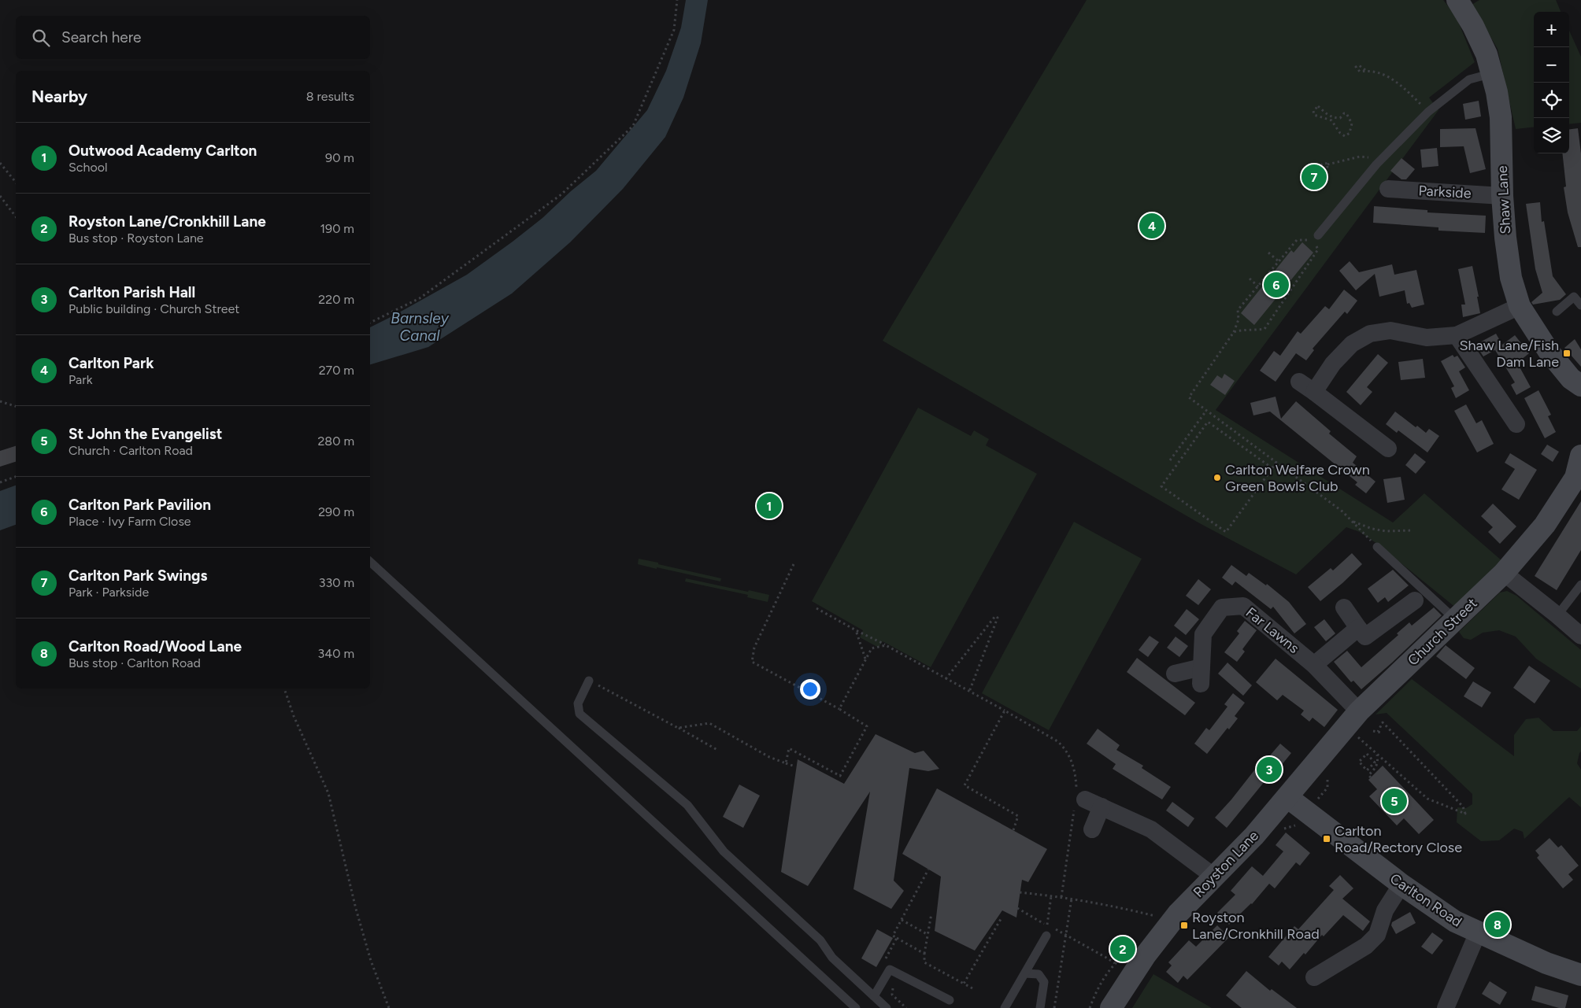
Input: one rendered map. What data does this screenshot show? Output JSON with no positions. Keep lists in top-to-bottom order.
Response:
{
  "streets": {
    "street": [
      "Parkside",
      "Shaw Lane",
      "Far Lawns",
      "Church Street",
      "Royston Lane",
      "Carlton Road"
    ]
  },
  "crossings": [
    ["Parkside", "Shaw Lane"],
    ["Far Lawns", "Church Street"],
    ["Church Street", "Royston Lane"],
    ["Church Street", "Carlton Road"],
    ["Royston Lane", "Carlton Road"]
  ],
  "water": ["Barnsley Canal"],
  "places": {
    "transit": ["Shaw Lane/Fish Dam Lane", "Carlton Road/Rectory Close", "Royston Lane/Cronkhill Road"],
    "other": ["Carlton Welfare Crown Green Bowls Club"]
  },
  "page": {
    "map_buttons": ["+", "−"],
    "search": "Search here",
    "heading": ["Nearby", "8 results"],
    "list": [
      {
        "mark": "1",
        "name": "Outwood Academy Carlton",
        "note": "School",
        "value": "90 m"
      },
      {
        "mark": "2",
        "name": "Royston Lane/Cronkhill Lane",
        "note": "Bus stop · Royston Lane",
        "value": "190 m"
      },
      {
        "mark": "3",
        "name": "Carlton Parish Hall",
        "note": "Public building · Church Street",
        "value": "220 m"
      },
      {
        "mark": "4",
        "name": "Carlton Park",
        "note": "Park",
        "value": "270 m"
      },
      {
        "mark": "5",
        "name": "St John the Evangelist",
        "note": "Church · Carlton Road",
        "value": "280 m"
      },
      {
        "mark": "6",
        "name": "Carlton Park Pavilion",
        "note": "Place · Ivy Farm Close",
        "value": "290 m"
      },
      {
        "mark": "7",
        "name": "Carlton Park Swings",
        "note": "Park · Parkside",
        "value": "330 m"
      },
      {
        "mark": "8",
        "name": "Carlton Road/Wood Lane",
        "note": "Bus stop · Carlton Road",
        "value": "340 m"
      }
    ],
    "pins": [
      "7",
      "4",
      "6",
      "1",
      "3",
      "5",
      "8",
      "2"
    ]
  }
}
